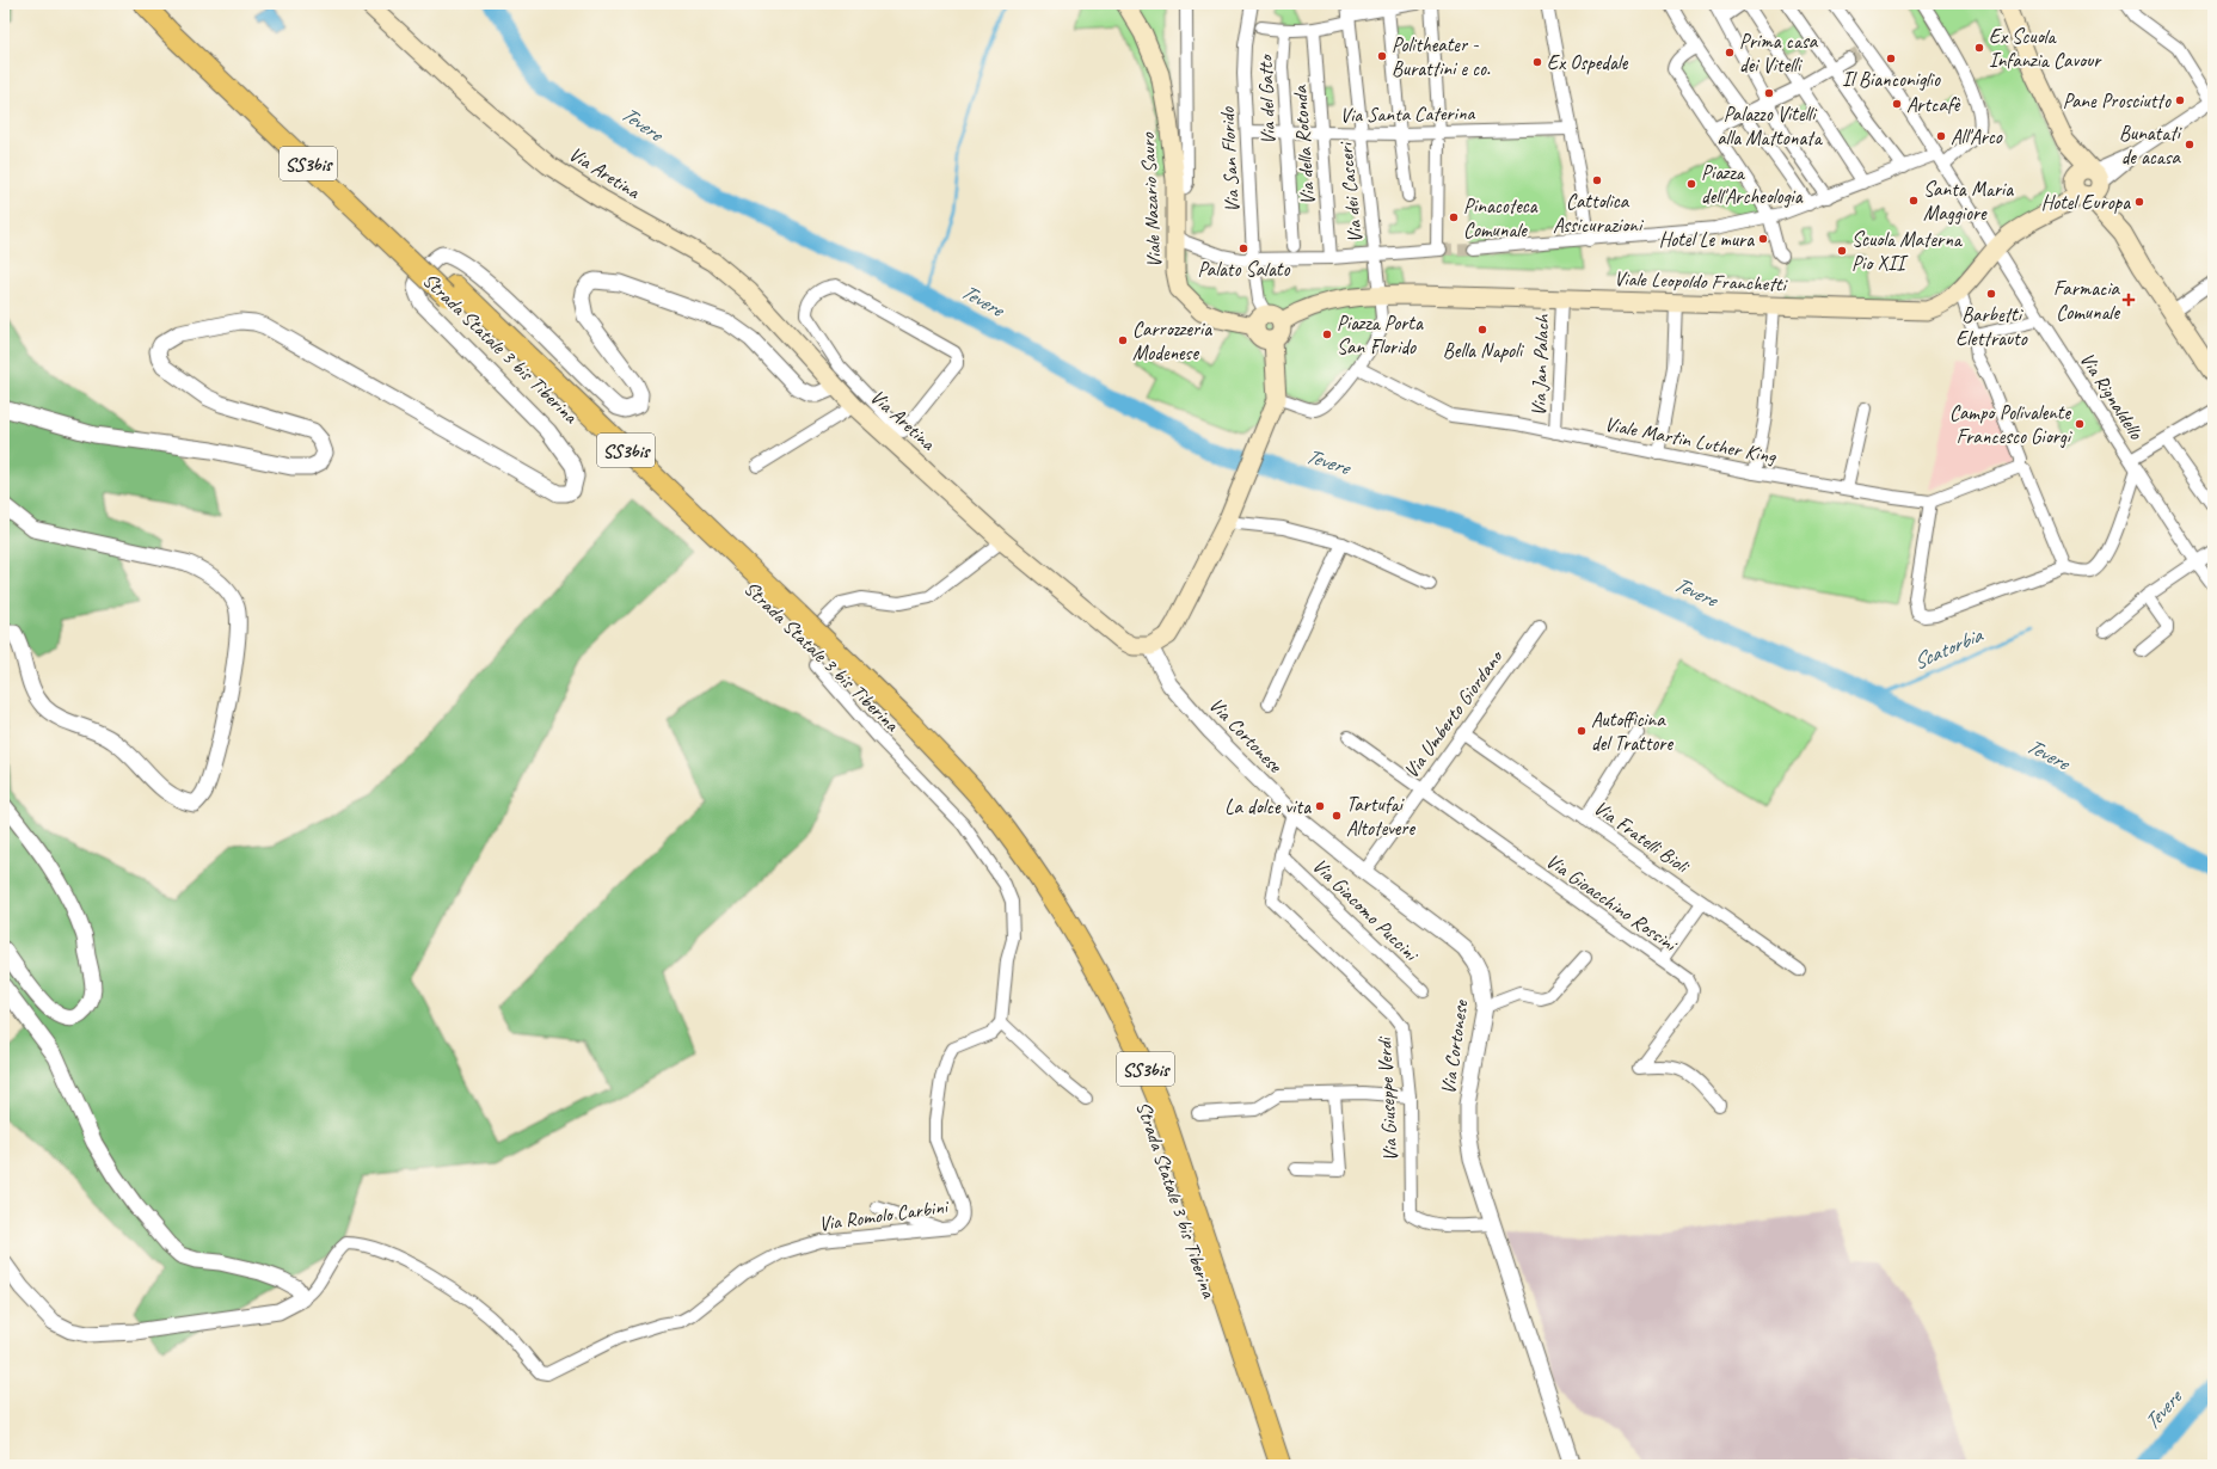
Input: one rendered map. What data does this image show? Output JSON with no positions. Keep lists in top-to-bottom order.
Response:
{
  "streets": {
    "highway": ["SS3bis", "Strada Statale 3 bis Tiberina"],
    "main road": ["Via Aretina", "Viale Nazario Sauro", "Viale Leopoldo Franchetti"],
    "street": [
      "Via del Gatto",
      "Via Santa Caterina",
      "Via della Rotonda",
      "Via San Florido",
      "Via dei Casceri",
      "Via Jan Palach",
      "Via Rignaldello",
      "Viale Martin Luther King",
      "Via Umberto Giordano",
      "Via Cortonese",
      "Via Fratelli Bioli",
      "Via Gioacchino Rossini",
      "Via Giacomo Puccini",
      "Via Giuseppe Verdi",
      "Via Romolo Carbini"
    ]
  },
  "crossings": [
    ["Via del Gatto", "Via Santa Caterina"],
    ["Via Santa Caterina", "Via della Rotonda"],
    ["Via Santa Caterina", "Via San Florido"],
    ["Via Santa Caterina", "Via dei Casceri"],
    ["Via San Florido", "Viale Nazario Sauro"],
    ["Via San Florido", "Viale Leopoldo Franchetti"],
    ["Via Aretina", "Via Cortonese"],
    ["Via dei Casceri", "Viale Leopoldo Franchetti"],
    ["Viale Nazario Sauro", "Viale Leopoldo Franchetti"],
    ["Viale Leopoldo Franchetti", "Via Jan Palach"],
    ["Viale Leopoldo Franchetti", "Via Rignaldello"],
    ["Via Jan Palach", "Viale Martin Luther King"],
    ["Via Umberto Giordano", "Via Cortonese"],
    ["Via Umberto Giordano", "Via Fratelli Bioli"],
    ["Via Umberto Giordano", "Via Gioacchino Rossini"],
    ["Via Cortonese", "Via Giuseppe Verdi"],
    ["Via Giacomo Puccini", "Via Giuseppe Verdi"]
  ],
  "water": ["Tevere", "Scatorbia"],
  "places": {
    "other": [
      "Ex Scuola Infanzia Cavour",
      "Prima casa dei Vitelli",
      "Politheater - Burattini e co.",
      "Il Bianconiglio",
      "Ex Ospedale",
      "Palazzo Vitelli alla Mattonata",
      "Pane Prosciutto",
      "Artcafè",
      "All'Arco",
      "Bunatati de acasa",
      "Cattolica Assicurazioni",
      "Piazza dell'Archeologia",
      "Santa Maria Maggiore",
      "Hotel Europa",
      "Pinacoteca Comunale",
      "Hotel Le mura",
      "Palato Salato",
      "Scuola Materna Pio XII",
      "Barbetti Elettrauto",
      "Bella Napoli",
      "Piazza Porta San Florido",
      "Carrozzeria Modenese",
      "Campo Polivalente Francesco Giorgi",
      "Autofficina del Trattore",
      "La dolce vita",
      "Tartufai Altotevere"
    ],
    "health": ["Farmacia Comunale"]
  }
}
